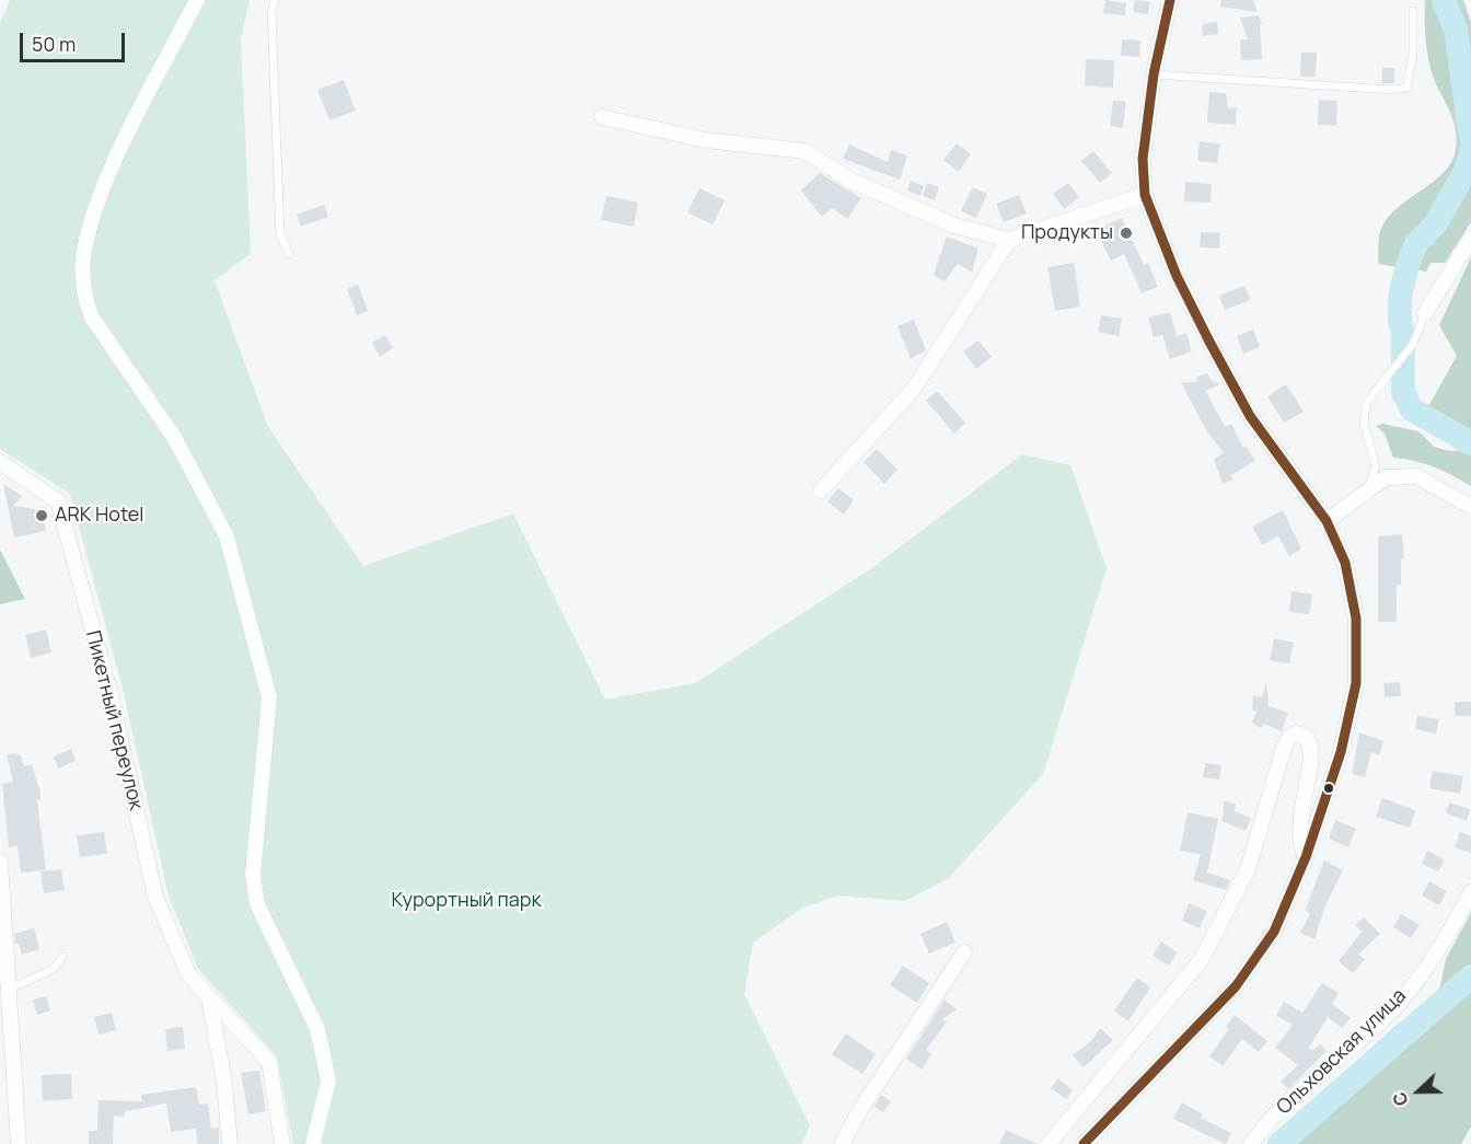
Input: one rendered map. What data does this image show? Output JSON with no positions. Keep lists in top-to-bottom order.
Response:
{
  "streets": {
    "street": ["Пикетный переулок", "Ольховская улица"]
  },
  "parks": ["Курортный парк"],
  "places": ["Продукты", "ARK Hotel"],
  "scale_bar": "50 m",
  "north": "left"
}
